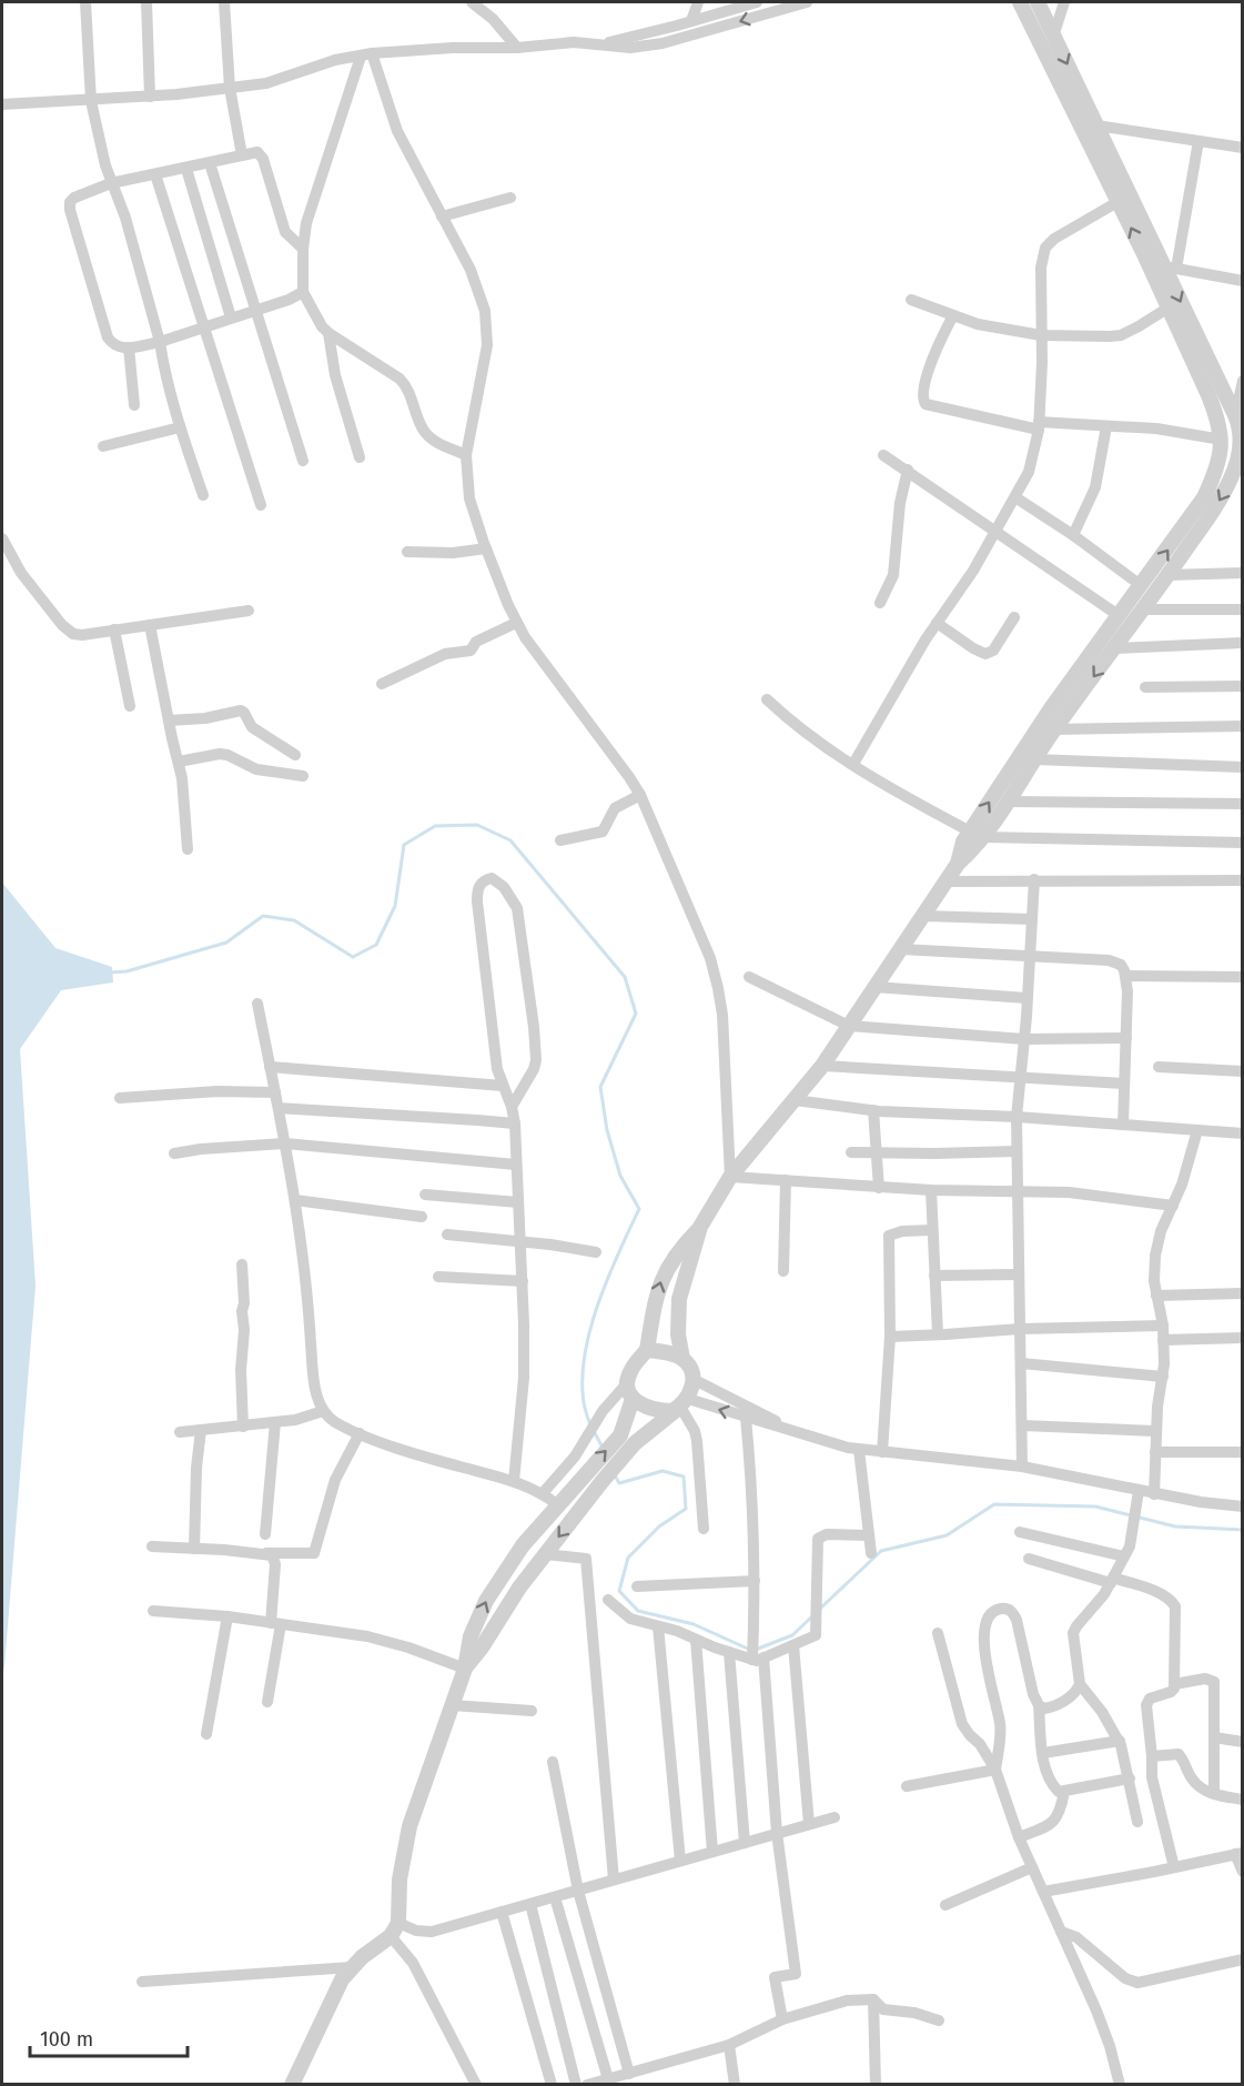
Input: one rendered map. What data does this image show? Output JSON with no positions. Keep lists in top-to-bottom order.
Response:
{
  "scale_bar": "100 m"
}
